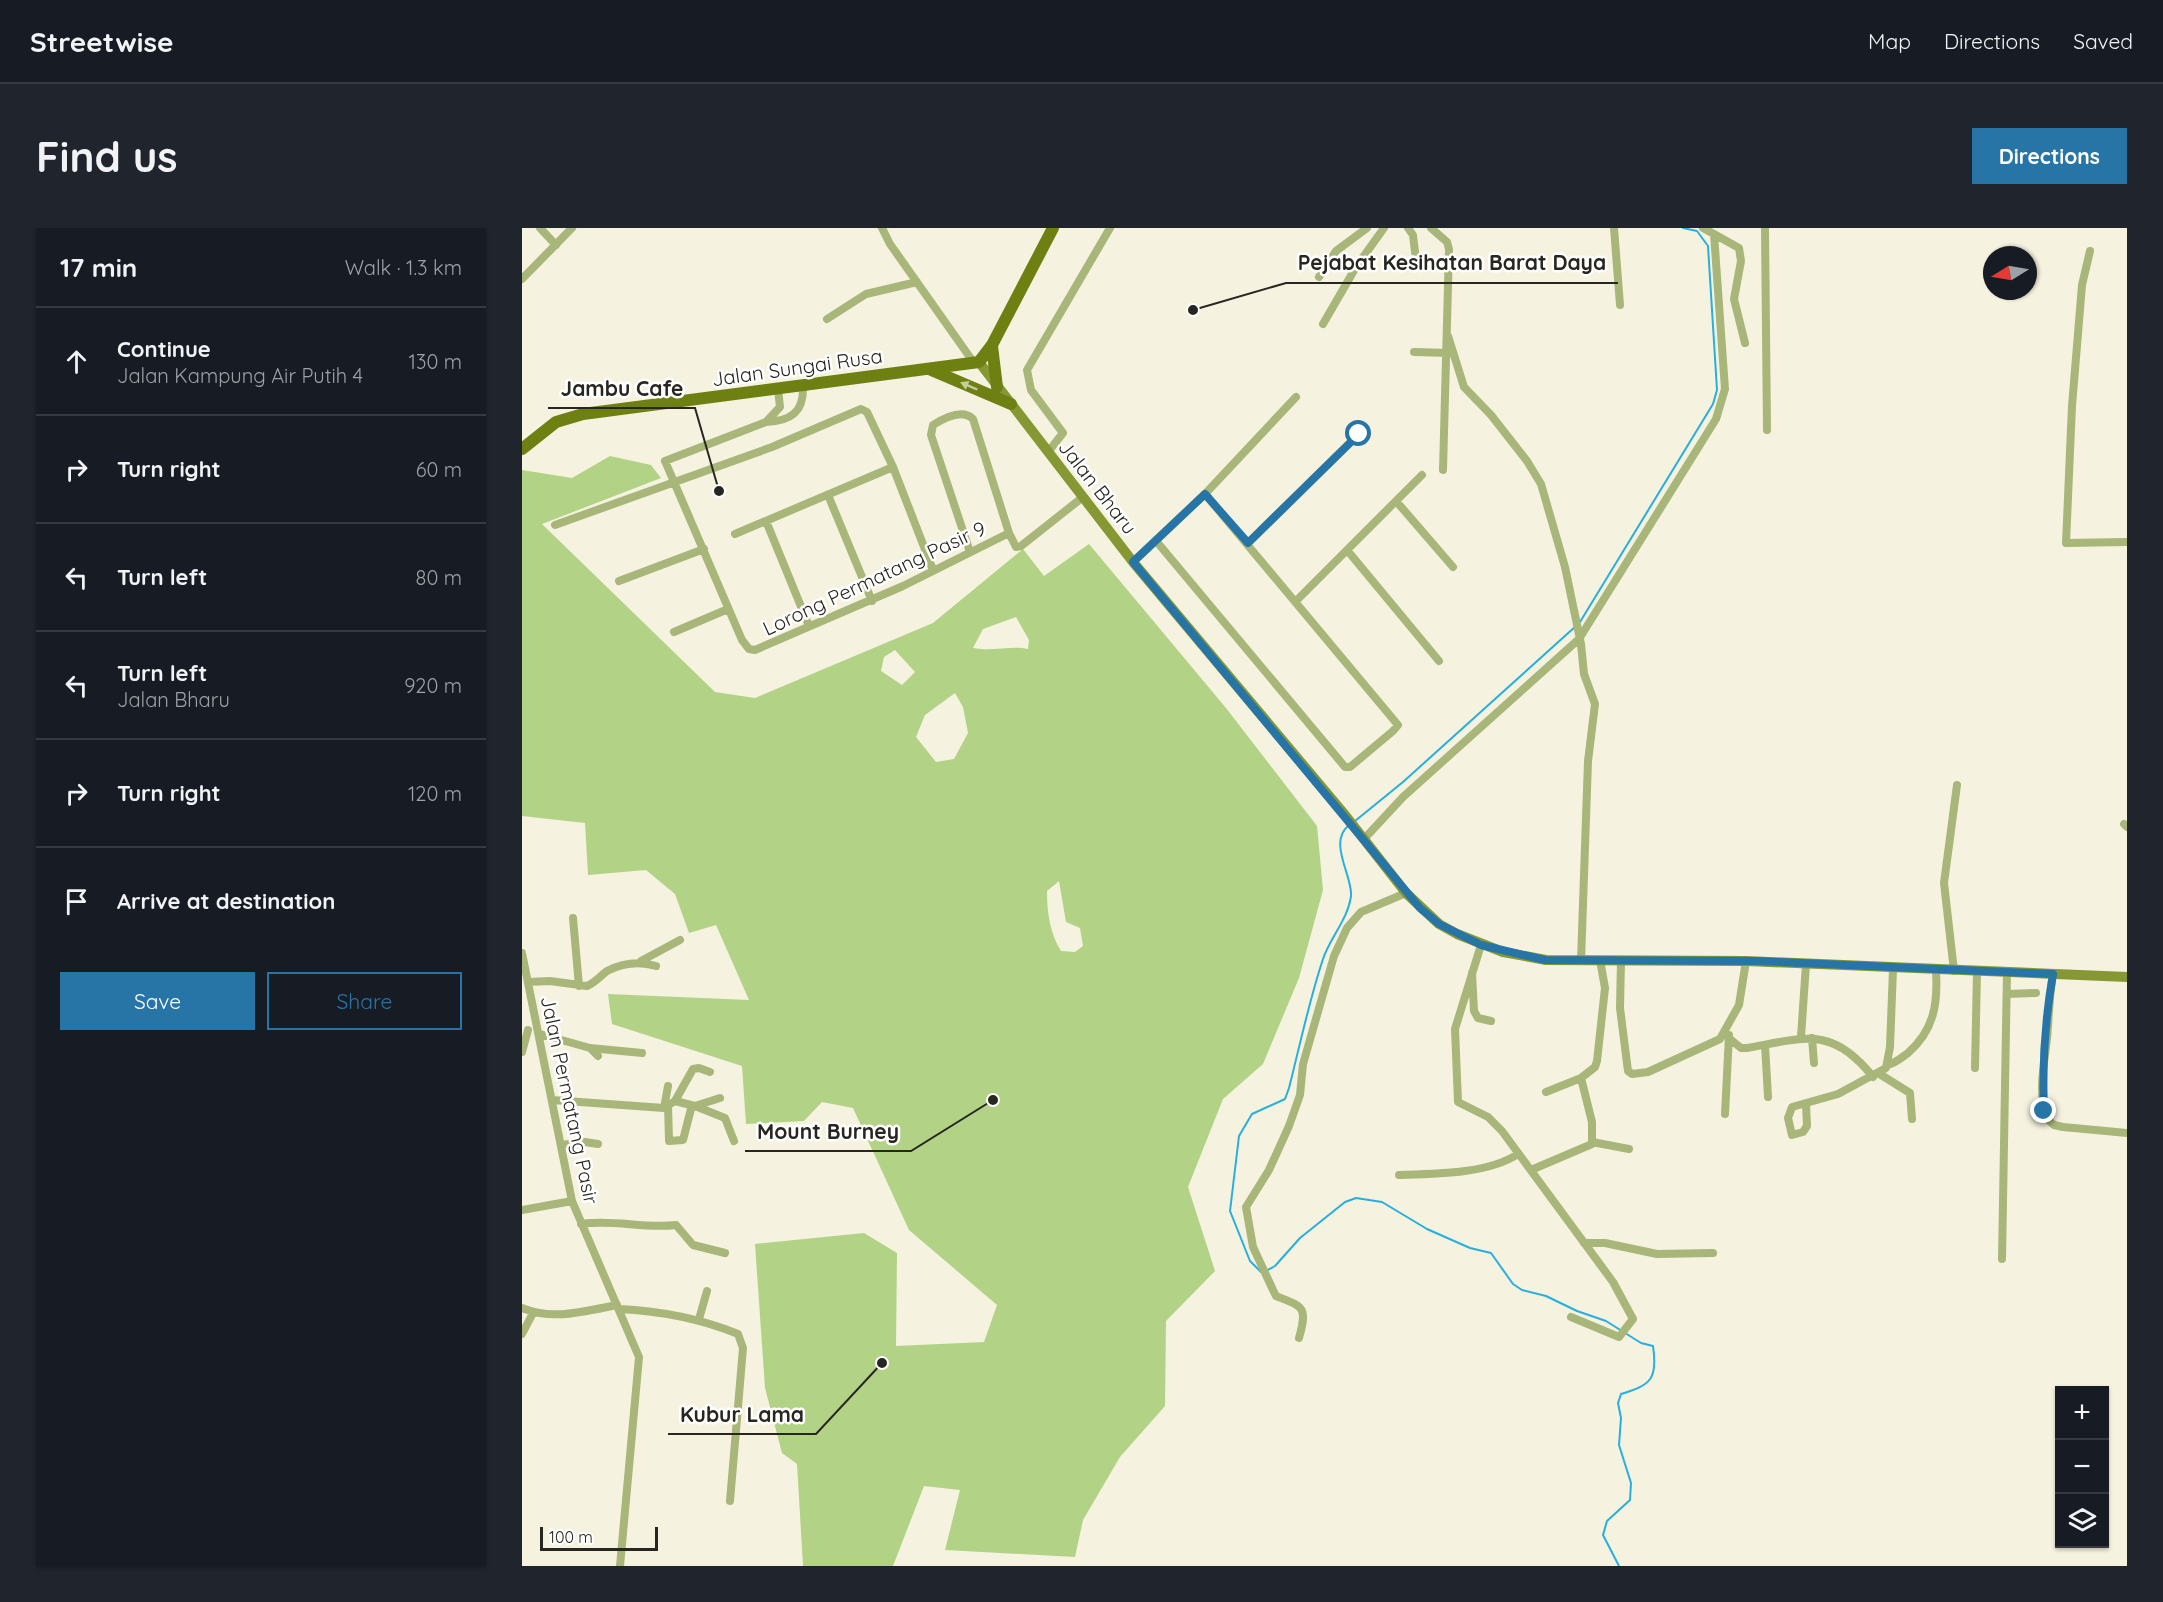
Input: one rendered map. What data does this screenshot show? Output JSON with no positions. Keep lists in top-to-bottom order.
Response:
{
  "streets": {
    "main road": ["Jalan Sungai Rusa", "Jalan Bharu"],
    "street": ["Lorong Permatang Pasir 9", "Jalan Permatang Pasir"]
  },
  "crossings": [
    ["Jalan Sungai Rusa", "Jalan Bharu"]
  ],
  "places": [
    "Pejabat Kesihatan Barat Daya",
    "Jambu Cafe",
    "Mount Burney",
    "Kubur Lama"
  ],
  "scale_bar": "100 m",
  "north": "left",
  "page": {
    "header": "Streetwise",
    "nav": ["Map", "Directions", "Saved"],
    "buttons": [
      "Directions",
      ["Save", "Share"]
    ],
    "title": "Find us",
    "heading": ["17 min", "Walk · 1.3 km"],
    "list": [
      ["Continue", "Jalan Kampung Air Putih 4", "130 m"],
      ["Turn right", "60 m"],
      ["Turn left", "80 m"],
      ["Turn left", "Jalan Bharu", "920 m"],
      ["Turn right", "120 m"],
      "Arrive at destination"
    ],
    "map_buttons": ["+", "−"],
    "scale": "100 m"
  }
}
